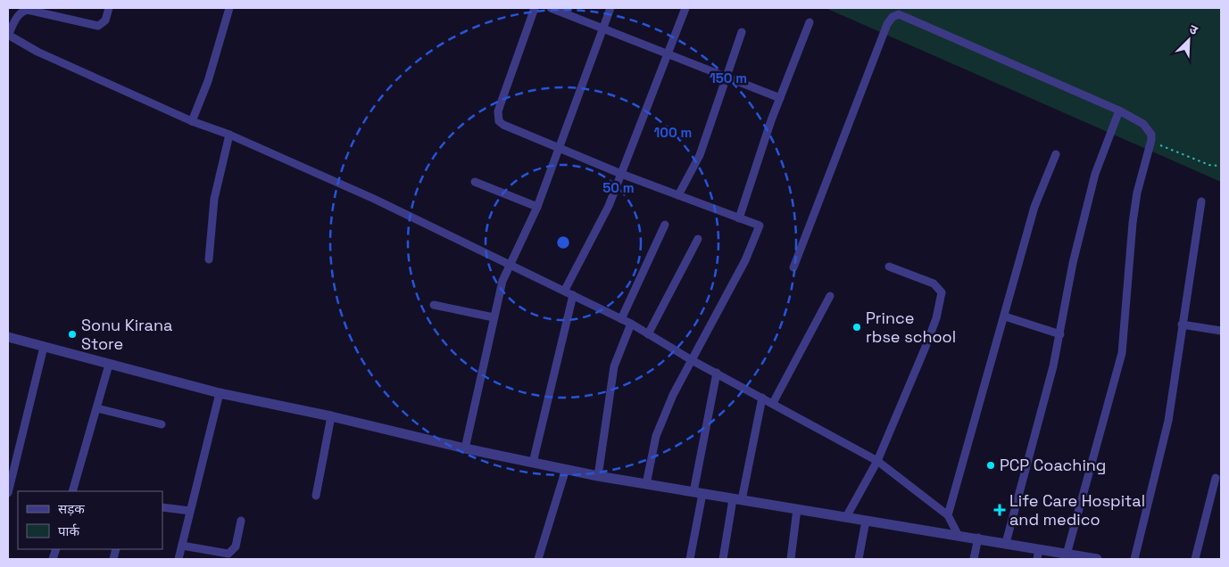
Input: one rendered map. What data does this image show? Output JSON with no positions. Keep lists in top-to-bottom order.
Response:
{
  "places": {
    "other": ["Prince rbse school", "Sonu Kirana Store", "PCP Coaching"],
    "health": ["Life Care Hospital and medico"]
  },
  "legend": ["सड़क", "पार्क"],
  "north": "top right",
  "rings": ["150 m", "100 m", "50 m"]
}
